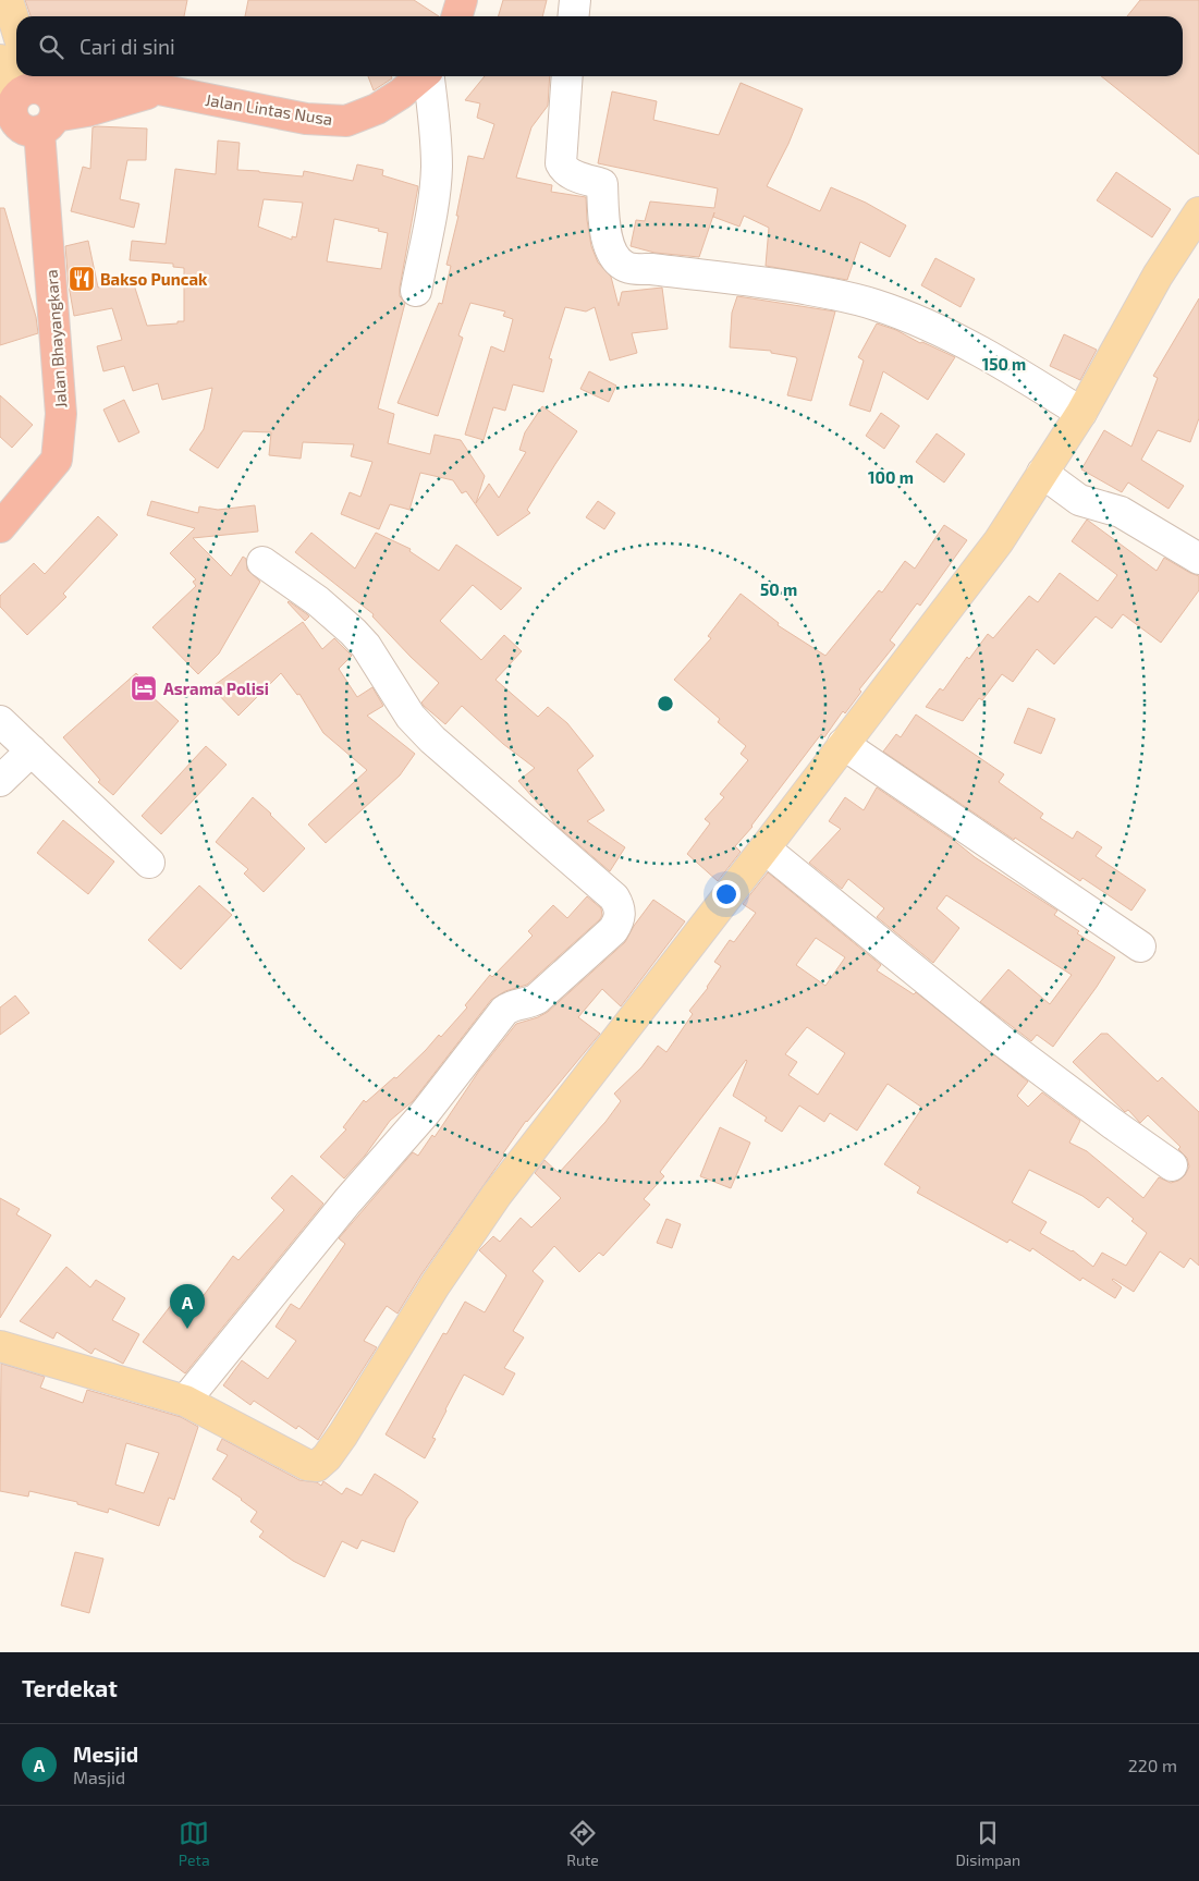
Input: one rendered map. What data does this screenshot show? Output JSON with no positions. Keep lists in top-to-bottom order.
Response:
{
  "streets": {
    "highway": ["Jalan Lintas Nusa", "Jalan Bhayangkara"]
  },
  "crossings": [
    ["Jalan Lintas Nusa", "Jalan Bhayangkara"]
  ],
  "places": {
    "restaurant": ["Bakso Puncak"],
    "hotel": ["Asrama Polisi"]
  },
  "page": {
    "search": "Cari di sini",
    "pins": "A",
    "heading": "Terdekat",
    "list": [
      {
        "mark": "A",
        "name": "Mesjid",
        "note": "Masjid",
        "value": "220 m"
      }
    ],
    "nav": ["Peta", "Rute", "Disimpan"]
  },
  "rings": ["150 m", "100 m", "50 m"]
}
